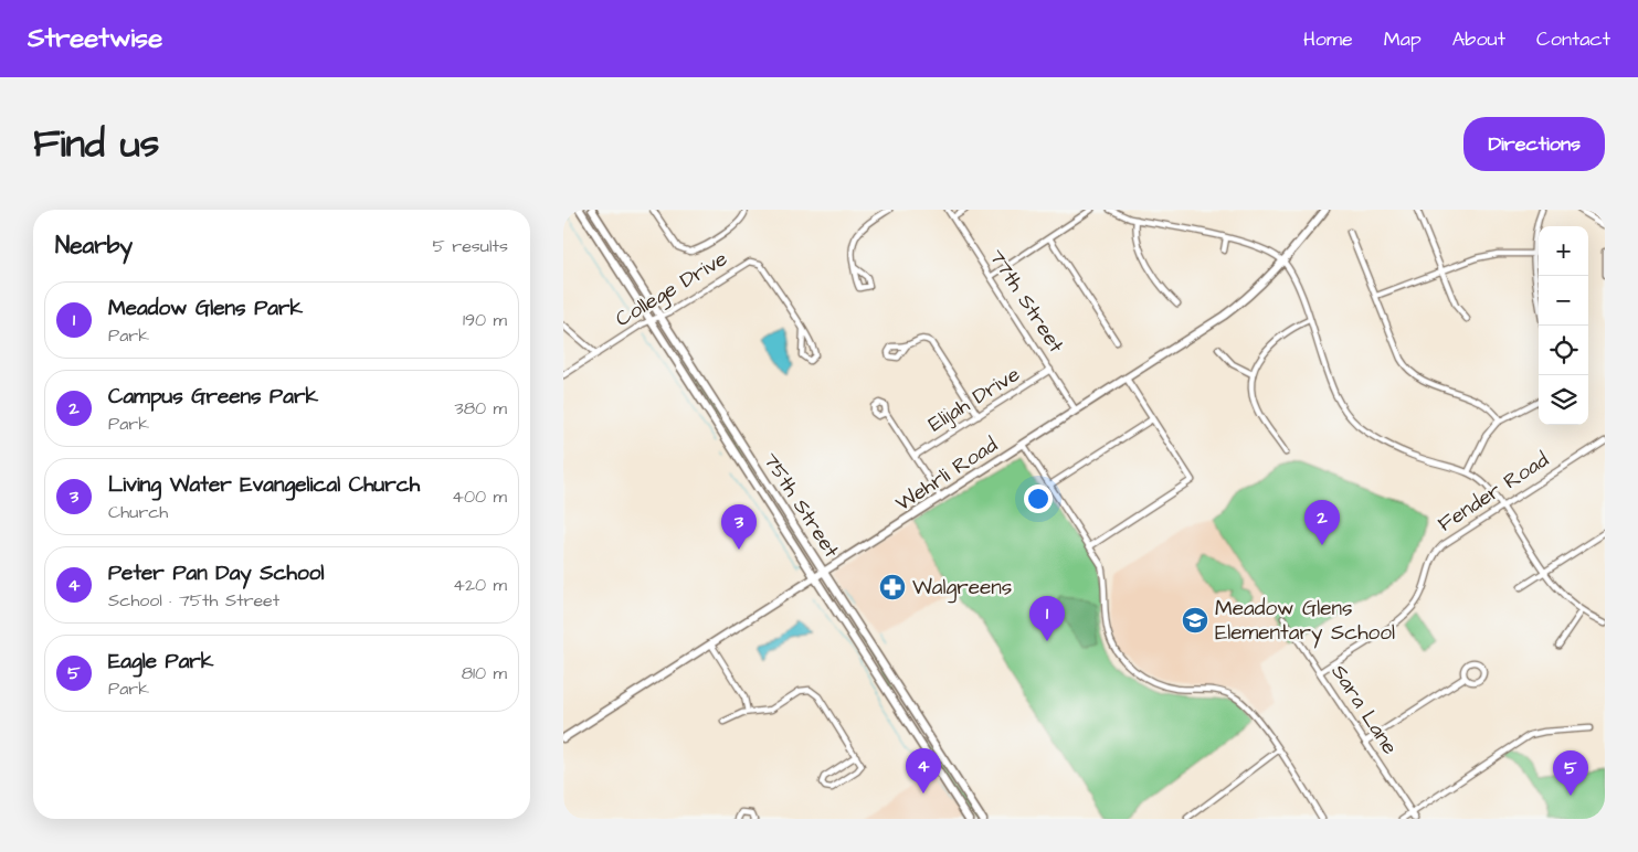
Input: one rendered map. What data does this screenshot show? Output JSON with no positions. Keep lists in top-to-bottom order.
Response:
{
  "streets": {
    "main road": ["Wehrli Road", "75th Street"],
    "street": [
      "College Drive",
      "77th Street",
      "Elijah Drive",
      "Fender Road",
      "Sara Lane"
    ]
  },
  "crossings": [
    ["College Drive", "75th Street"],
    ["77th Street", "Elijah Drive"],
    ["77th Street", "Wehrli Road"],
    ["Wehrli Road", "75th Street"],
    ["Fender Road", "Sara Lane"]
  ],
  "places": {
    "pharmacy": ["Walgreens"],
    "school or university": ["Meadow Glens Elementary School"]
  },
  "page": {
    "header": "Streetwise",
    "nav": [
      "Home",
      "Map",
      "About",
      "Contact"
    ],
    "title": "Find us",
    "buttons": "Directions",
    "heading": ["Nearby", "5 results"],
    "map_buttons": ["+", "−"],
    "list": [
      {
        "mark": "1",
        "name": "Meadow Glens Park",
        "note": "Park",
        "value": "190 m"
      },
      {
        "mark": "2",
        "name": "Campus Greens Park",
        "note": "Park",
        "value": "380 m"
      },
      {
        "mark": "3",
        "name": "Living Water Evangelical Church",
        "note": "Church",
        "value": "400 m"
      },
      {
        "mark": "4",
        "name": "Peter Pan Day School",
        "note": "School · 75th Street",
        "value": "420 m"
      },
      {
        "mark": "5",
        "name": "Eagle Park",
        "note": "Park",
        "value": "810 m"
      }
    ],
    "pins": [
      "2",
      "3",
      "1",
      "4",
      "5"
    ]
  }
}
